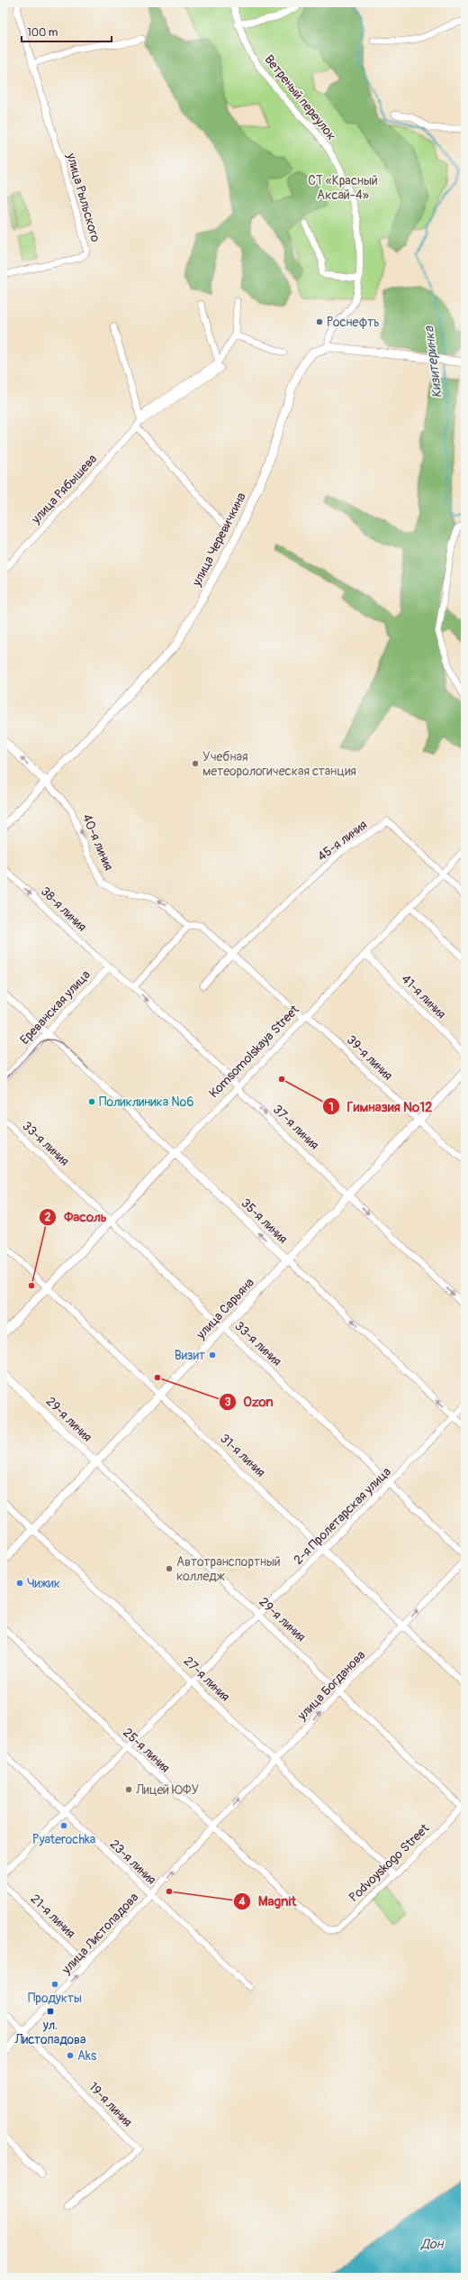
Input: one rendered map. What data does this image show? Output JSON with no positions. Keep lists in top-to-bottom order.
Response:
{
  "streets": {
    "street": [
      "Ветреный переулок",
      "улица Рыльского",
      "улица Рябышева",
      "улица Черевичкина",
      "45-я линия",
      "40-я линия",
      "38-я линия",
      "41-я линия",
      "Ереванская улица",
      "Komsomolskaya Street",
      "39-я линия",
      "37-я линия",
      "33-я линия",
      "35-я линия",
      "улица Сарьяна",
      "29-я линия",
      "31-я линия",
      "2-я Пролетарская улица",
      "27-я линия",
      "улица Богданова",
      "25-я линия",
      "23-я линия",
      "Podvoyskogo Street",
      "21-я линия",
      "улица Листопадова",
      "19-я линия"
    ]
  },
  "crossings": [
    ["Ветреный переулок", "улица Черевичкина"],
    ["улица Черевичкина", "40-я линия"],
    ["45-я линия", "Komsomolskaya Street"],
    ["45-я линия", "39-я линия"],
    ["40-я линия", "39-я линия"],
    ["38-я линия", "Ереванская улица"],
    ["38-я линия", "37-я линия"],
    ["41-я линия", "Komsomolskaya Street"],
    ["Ереванская улица", "37-я линия"],
    ["Ереванская улица", "35-я линия"],
    ["Komsomolskaya Street", "39-я линия"],
    ["Komsomolskaya Street", "37-я линия"],
    ["Komsomolskaya Street", "33-я линия"],
    ["Komsomolskaya Street", "35-я линия"],
    ["Komsomolskaya Street", "31-я линия"],
    ["39-я линия", "улица Сарьяна"],
    ["37-я линия", "улица Сарьяна"],
    ["33-я линия", "улица Сарьяна"],
    ["33-я линия", "2-я Пролетарская улица"],
    ["35-я линия", "улица Сарьяна"],
    ["35-я линия", "2-я Пролетарская улица"],
    ["улица Сарьяна", "29-я линия"],
    ["улица Сарьяна", "31-я линия"],
    ["улица Сарьяна", "27-я линия"],
    ["29-я линия", "2-я Пролетарская улица"],
    ["29-я линия", "улица Богданова"],
    ["29-я линия", "Podvoyskogo Street"],
    ["31-я линия", "2-я Пролетарская улица"],
    ["31-я линия", "улица Богданова"],
    ["2-я Пролетарская улица", "27-я линия"],
    ["2-я Пролетарская улица", "25-я линия"],
    ["2-я Пролетарская улица", "23-я линия"],
    ["27-я линия", "улица Богданова"],
    ["27-я линия", "Podvoyskogo Street"],
    ["улица Богданова", "25-я линия"],
    ["улица Богданова", "улица Листопадова"],
    ["25-я линия", "Podvoyskogo Street"],
    ["25-я линия", "улица Листопадова"],
    ["23-я линия", "улица Листопадова"],
    ["21-я линия", "улица Листопадова"],
    ["улица Листопадова", "19-я линия"]
  ],
  "one_way": [
    "40-я линия",
    "38-я линия",
    "37-я линия",
    "35-я линия",
    "улица Богданова",
    "улица Листопадова"
  ],
  "water": ["Кизитеринка", "Дон"],
  "parks": ["СТ «Красный Аксай-4»"],
  "places": {
    "other": [
      "Роснефть",
      "Учебная метеорологическая станция",
      "Гимназия №12",
      "Поликлиника №6",
      "Фасоль",
      "Визит",
      "Ozon",
      "Автотранспортный колледж",
      "Чижик",
      "Лицей ЮФУ",
      "Pyaterochka",
      "Magnit",
      "Продукты",
      "Aks"
    ],
    "transit": ["ул. Листопадова"]
  },
  "scale_bar": "100 m"
}
